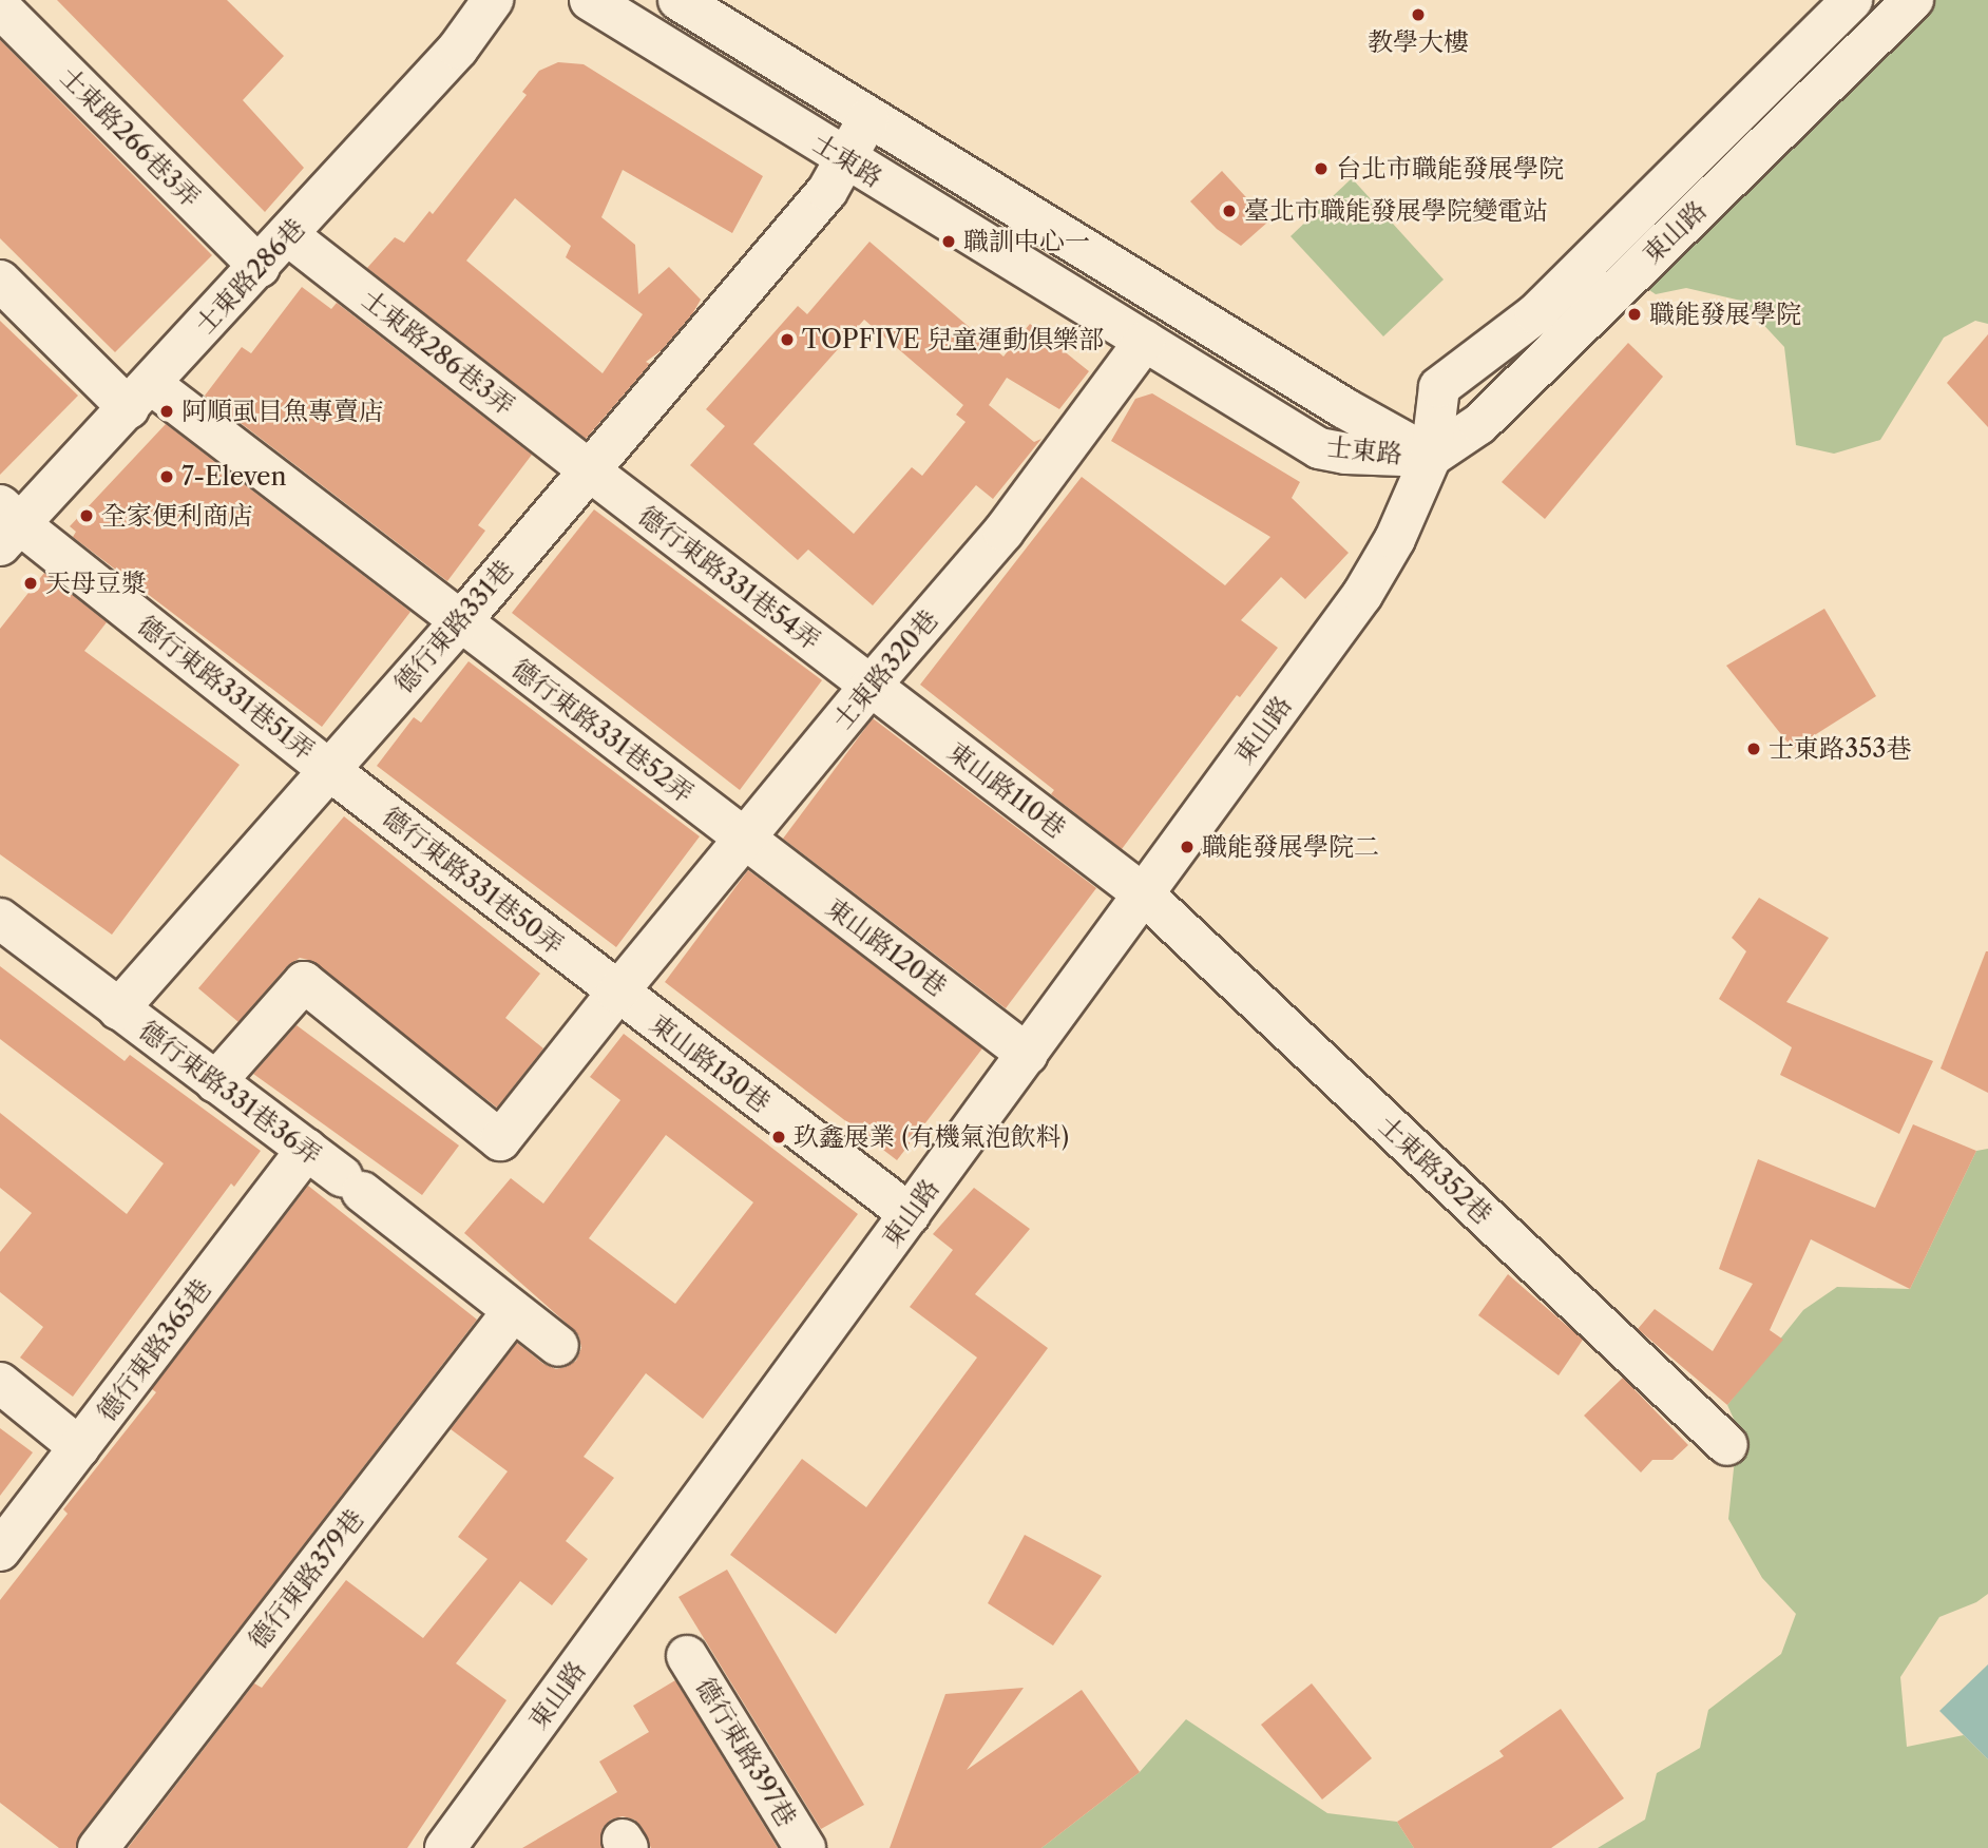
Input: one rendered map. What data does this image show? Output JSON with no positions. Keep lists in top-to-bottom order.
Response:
{
  "streets": {
    "street": [
      "士東路266巷3弄",
      "士東路",
      "東山路",
      "士東路286巷",
      "士東路286巷3弄",
      "德行東路331巷54弄",
      "德行東路331巷",
      "士東路320巷",
      "德行東路331巷51弄",
      "德行東路331巷52弄",
      "東山路110巷",
      "德行東路331巷50弄",
      "東山路120巷",
      "東山路130巷",
      "德行東路331巷36弄",
      "士東路352巷",
      "德行東路365巷",
      "德行東路379巷",
      "德行東路397巷"
    ]
  },
  "crossings": [
    ["士東路266巷3弄", "士東路286巷"],
    ["士東路", "東山路"],
    ["士東路", "德行東路331巷"],
    ["士東路", "士東路320巷"],
    ["東山路", "東山路110巷"],
    ["東山路", "東山路120巷"],
    ["東山路", "東山路130巷"],
    ["東山路", "士東路352巷"],
    ["士東路286巷", "士東路286巷3弄"],
    ["士東路286巷", "德行東路331巷51弄"],
    ["士東路286巷", "德行東路331巷52弄"],
    ["士東路286巷3弄", "德行東路331巷54弄"],
    ["士東路286巷3弄", "德行東路331巷"],
    ["德行東路331巷54弄", "德行東路331巷"],
    ["德行東路331巷54弄", "士東路320巷"],
    ["德行東路331巷54弄", "東山路110巷"],
    ["德行東路331巷", "德行東路331巷51弄"],
    ["德行東路331巷", "德行東路331巷52弄"],
    ["德行東路331巷", "德行東路331巷50弄"],
    ["德行東路331巷", "德行東路331巷36弄"],
    ["士東路320巷", "德行東路331巷52弄"],
    ["士東路320巷", "東山路110巷"],
    ["士東路320巷", "德行東路331巷50弄"],
    ["士東路320巷", "東山路120巷"],
    ["士東路320巷", "東山路130巷"],
    ["士東路320巷", "德行東路331巷36弄"],
    ["德行東路331巷51弄", "德行東路331巷50弄"],
    ["德行東路331巷52弄", "東山路120巷"],
    ["東山路110巷", "士東路352巷"],
    ["德行東路331巷50弄", "東山路130巷"],
    ["德行東路331巷36弄", "德行東路365巷"],
    ["德行東路331巷36弄", "德行東路379巷"]
  ],
  "places": [
    "教學大樓",
    "台北市職能發展學院",
    "臺北市職能發展學院變電站",
    "職訓中心一",
    "職能發展學院",
    "TOPFIVE 兒童運動俱樂部",
    "阿順虱目魚專賣店",
    "7-Eleven",
    "全家便利商店",
    "天母豆漿",
    "士東路353巷",
    "職能發展學院二",
    "玖鑫展業 (有機氣泡飲料)"
  ]
}
